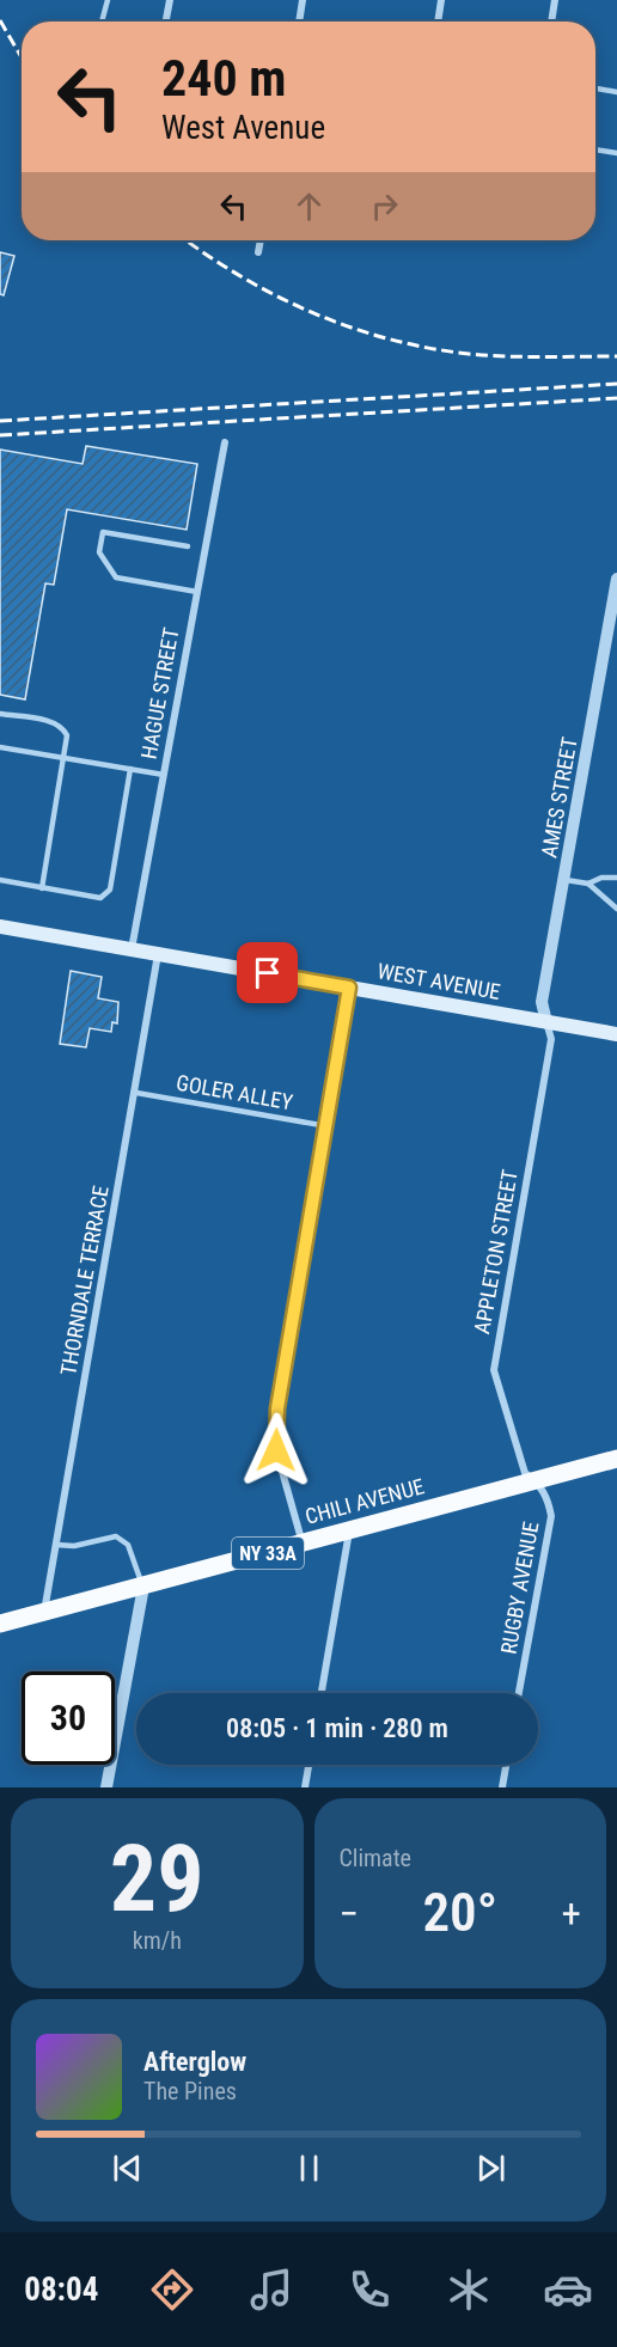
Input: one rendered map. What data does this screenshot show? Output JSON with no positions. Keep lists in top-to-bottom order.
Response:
{
  "streets": {
    "main road": ["WEST AVENUE", "CHILI AVENUE", "NY 33A"],
    "street": [
      "HAGUE STREET",
      "AMES STREET",
      "APPLETON STREET",
      "THORNDALE TERRACE",
      "RUGBY AVENUE"
    ],
    "lane": ["GOLER ALLEY"]
  },
  "crossings": [
    ["HAGUE STREET", "WEST AVENUE"],
    ["AMES STREET", "WEST AVENUE"],
    ["AMES STREET", "APPLETON STREET"],
    ["WEST AVENUE", "APPLETON STREET"],
    ["WEST AVENUE", "THORNDALE TERRACE"],
    ["GOLER ALLEY", "THORNDALE TERRACE"],
    ["APPLETON STREET", "CHILI AVENUE"],
    ["APPLETON STREET", "RUGBY AVENUE"],
    ["THORNDALE TERRACE", "CHILI AVENUE"],
    ["CHILI AVENUE", "RUGBY AVENUE"]
  ],
  "page": {
    "turn": ["240 m", "West Avenue"],
    "limit": "30",
    "trip": "08:05 · 1 min · 280 m",
    "tile": [
      ["29", "km/h"],
      "Climate"
    ],
    "heat": ["−", "20°", "+"],
    "song": ["Afterglow", "The Pines"],
    "tabs": "08:04"
  }
}
